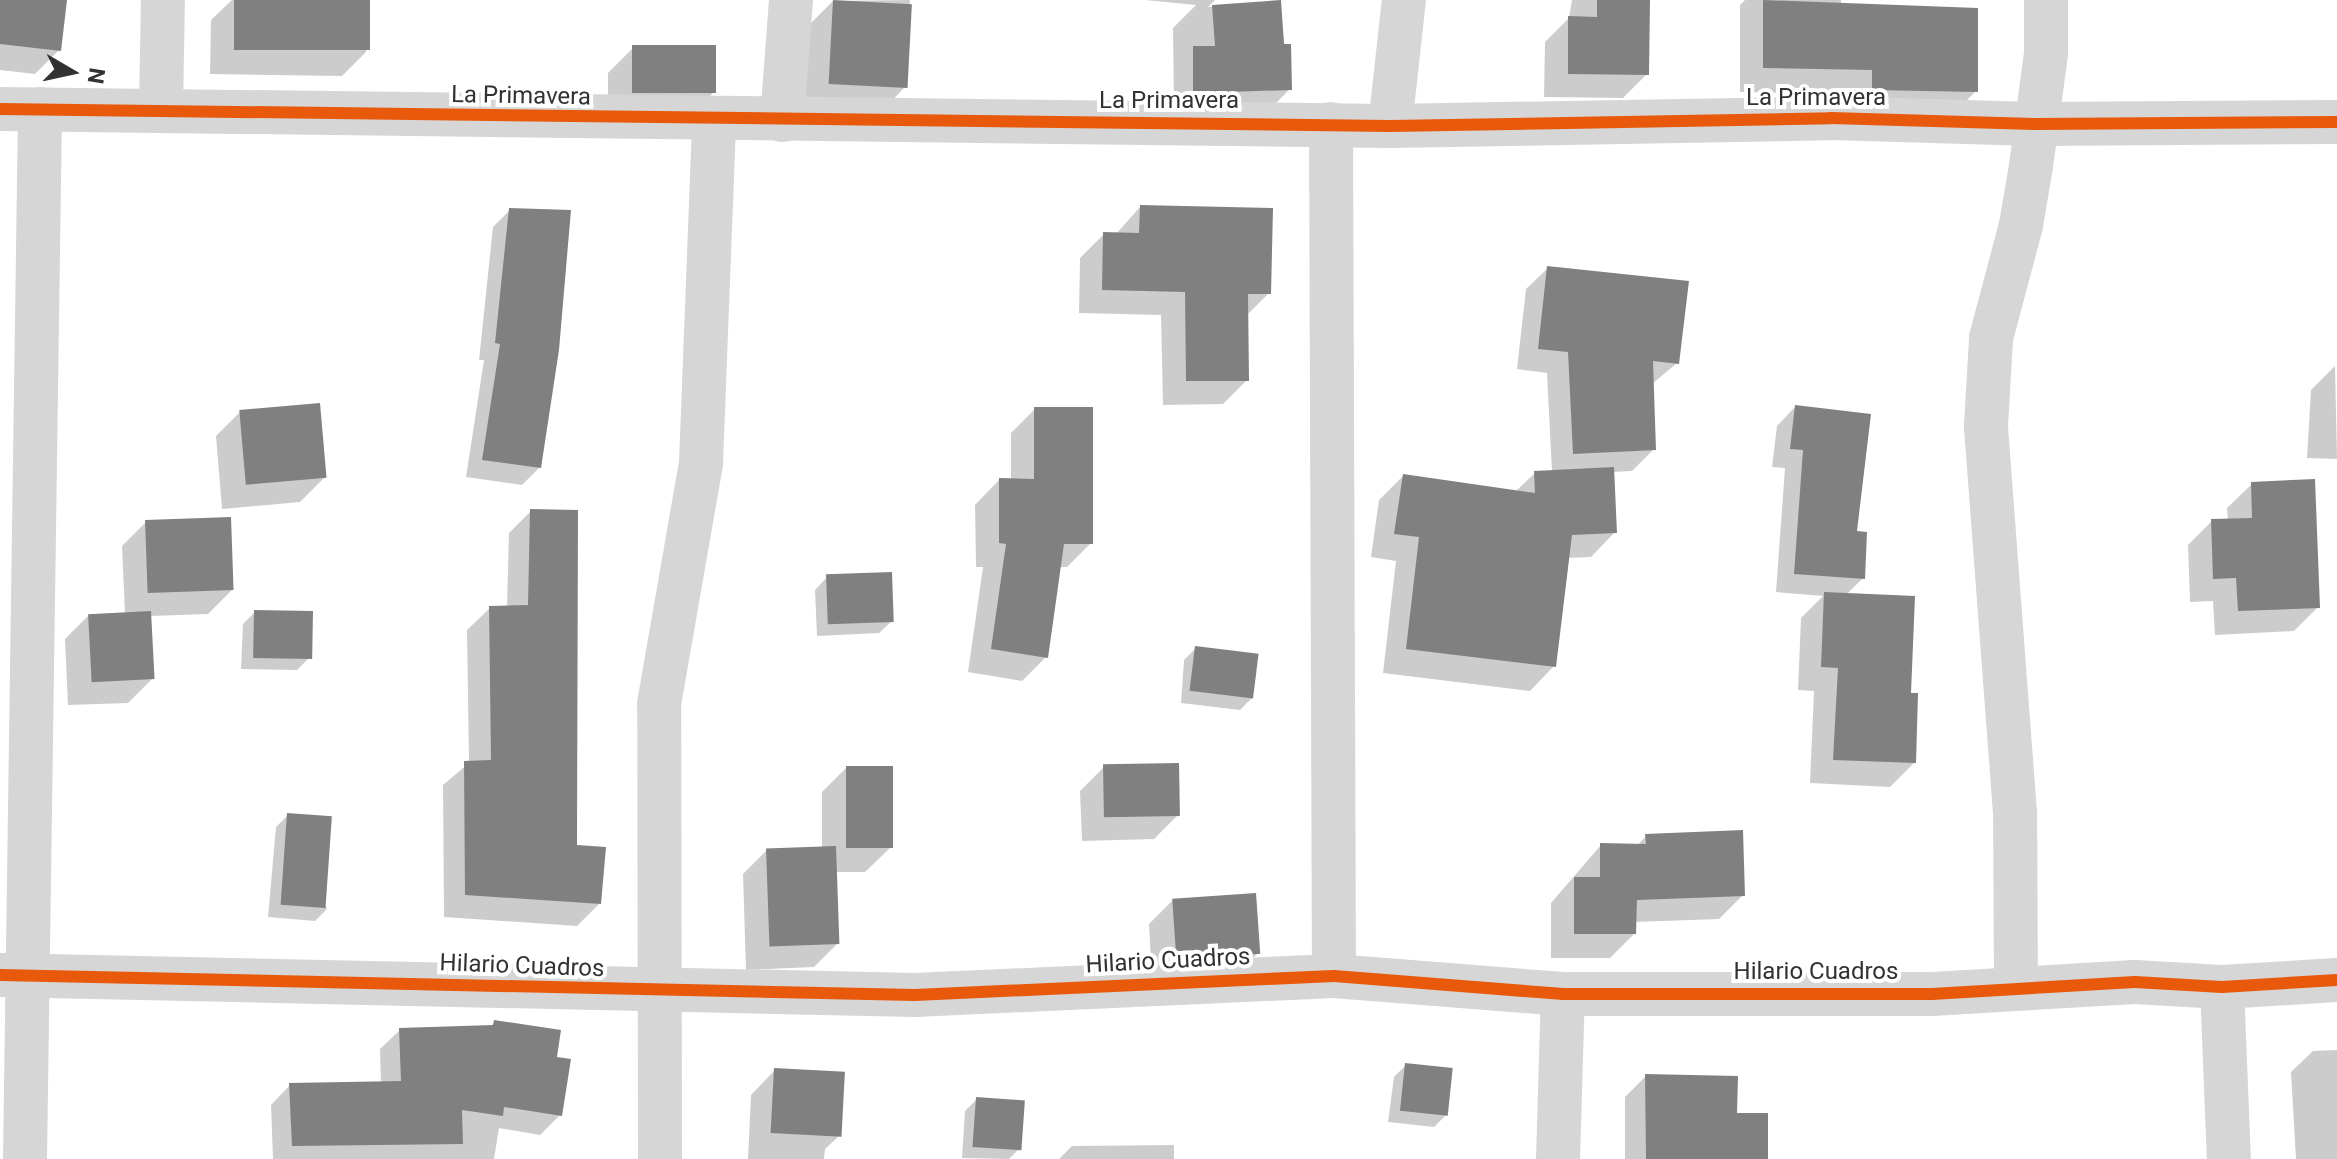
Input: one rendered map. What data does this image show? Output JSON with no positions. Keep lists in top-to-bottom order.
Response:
{
  "streets": {
    "street": ["La Primavera", "Hilario Cuadros"]
  },
  "north": "right"
}
